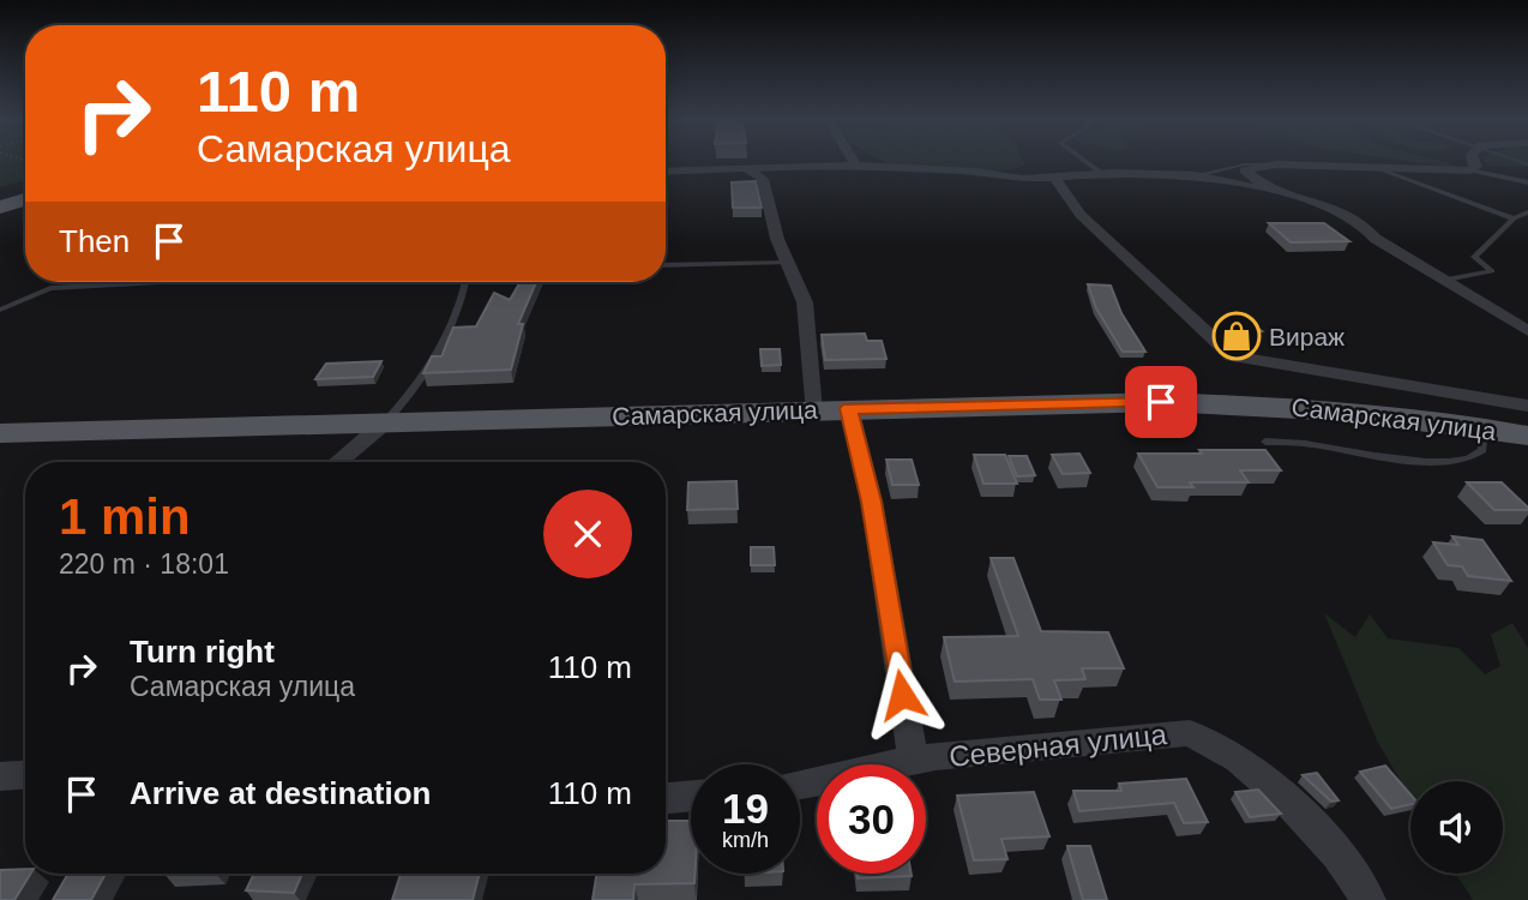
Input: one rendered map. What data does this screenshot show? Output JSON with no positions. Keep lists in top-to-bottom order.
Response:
{
  "streets": {
    "main road": ["Самарская улица"],
    "street": ["Северная улица"]
  },
  "places": {
    "shop": ["Вираж"]
  },
  "page": {
    "turn": ["110 m", "Самарская улица"],
    "then": "Then",
    "heading": ["1 min", "220 m · 18:01"],
    "list": [
      {
        "name": "Turn right",
        "note": "Самарская улица",
        "value": "110 m"
      },
      {
        "name": "Arrive at destination",
        "value": "110 m"
      }
    ],
    "speed": "19 km/h",
    "limit": "30"
  }
}
